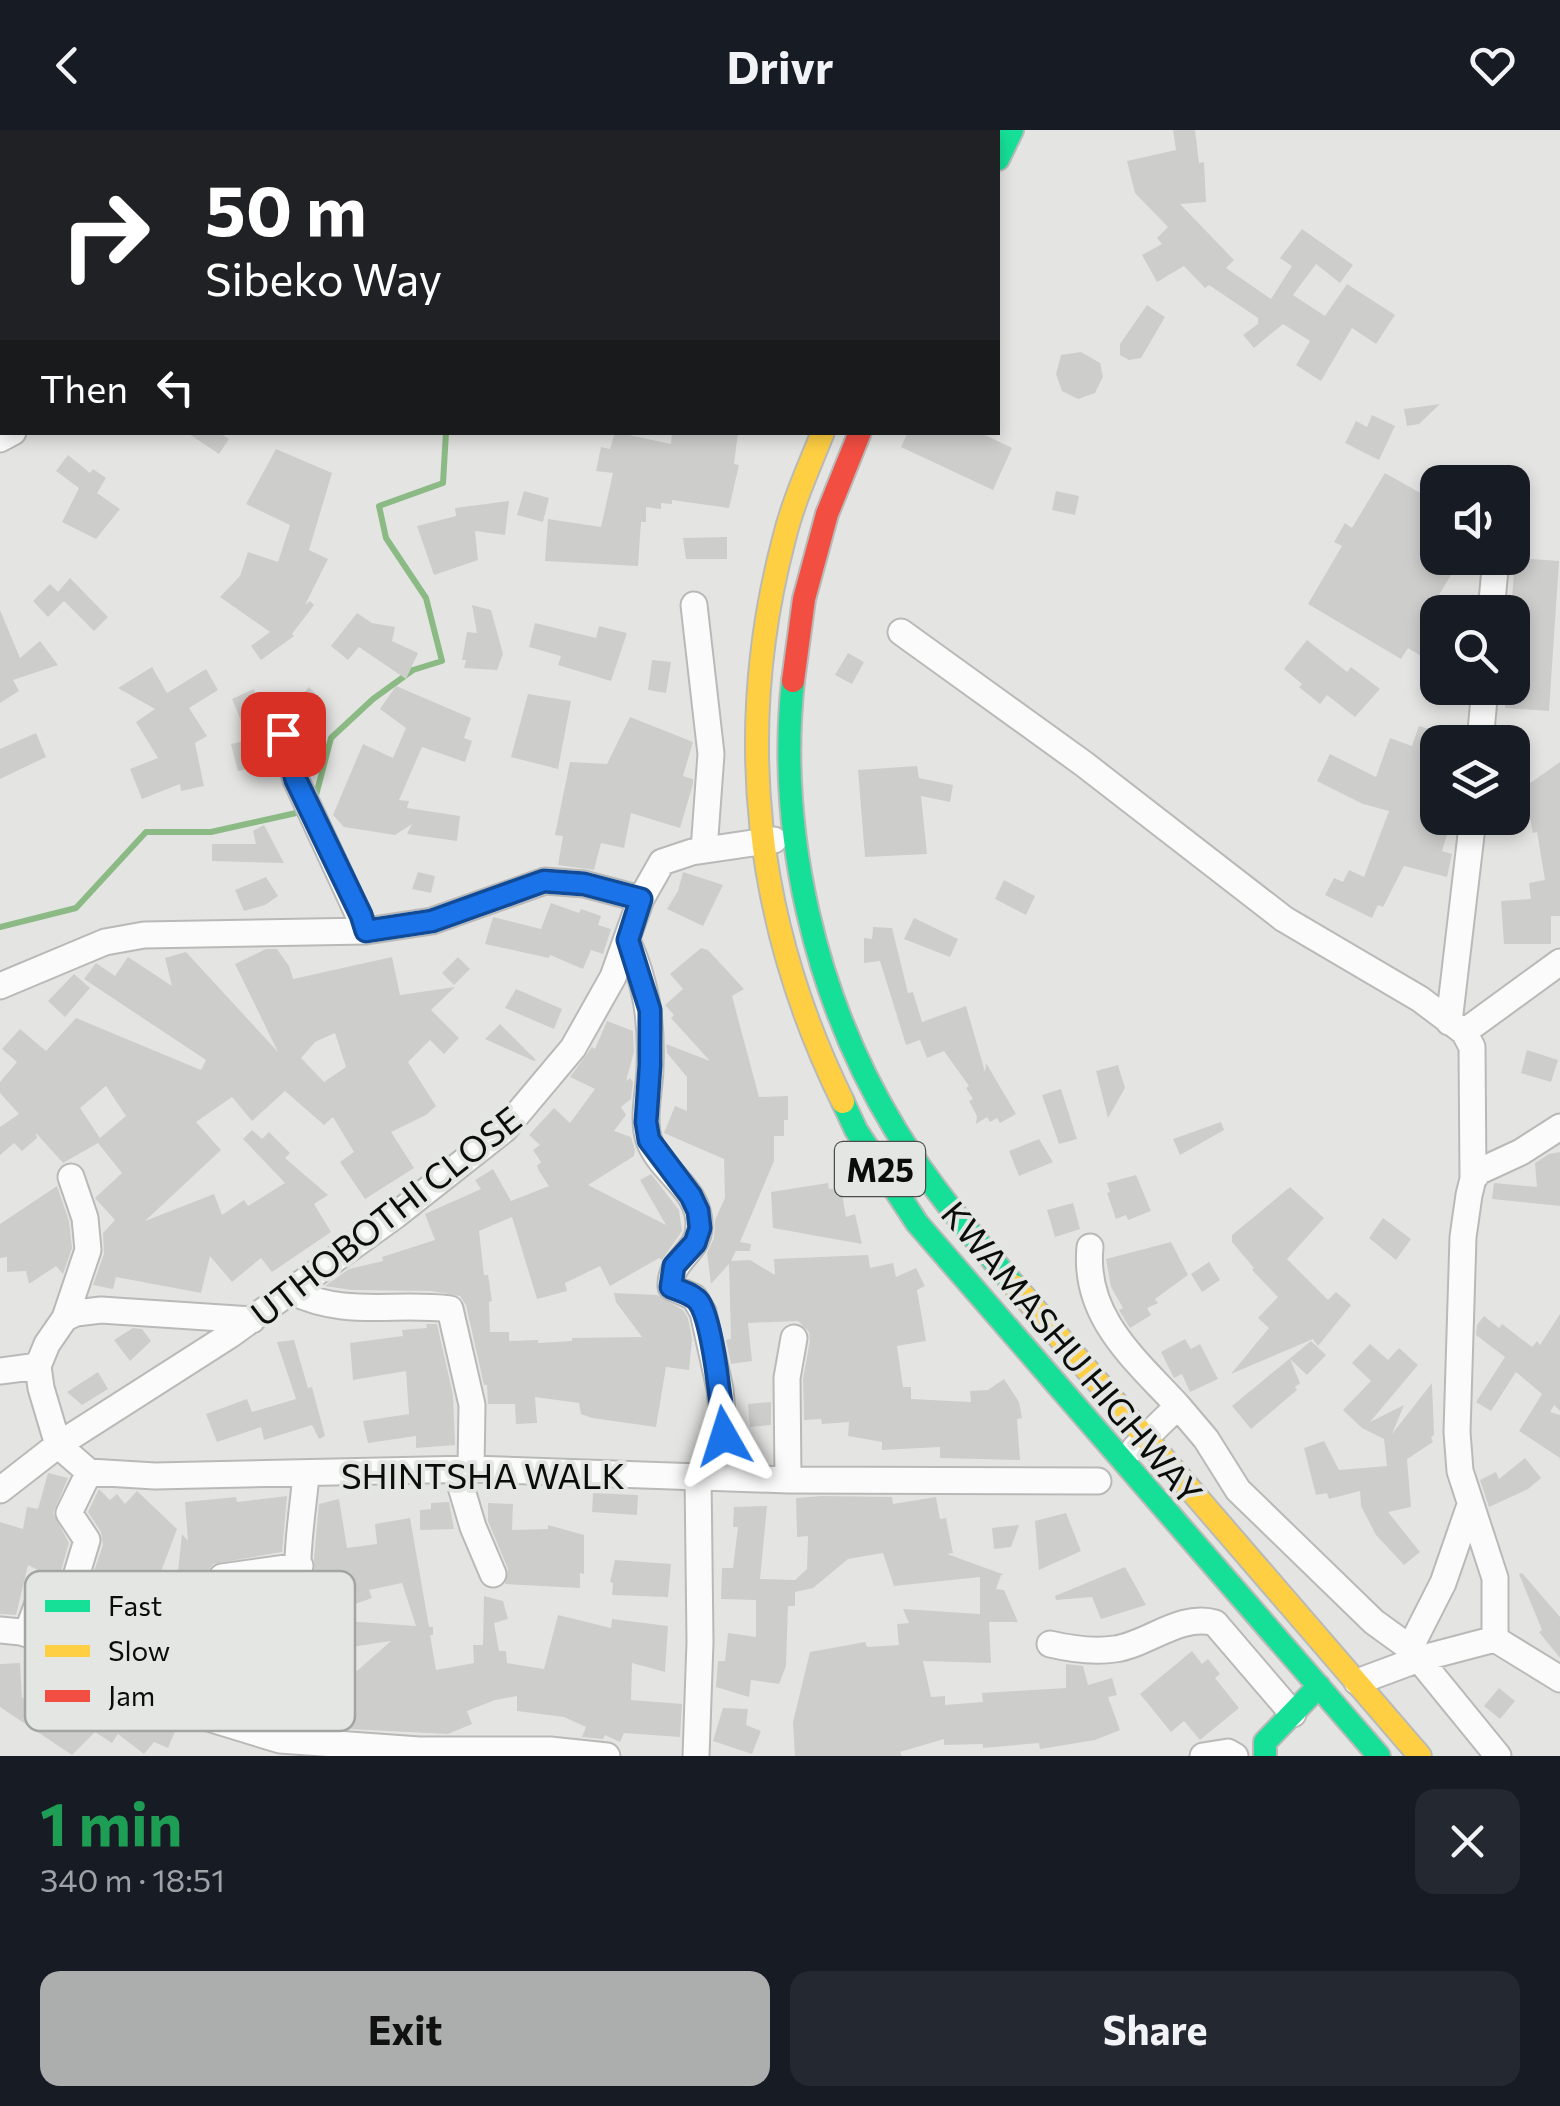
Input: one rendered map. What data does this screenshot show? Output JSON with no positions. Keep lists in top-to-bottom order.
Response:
{
  "streets": {
    "main road": ["M25", "KWAMASHU HIGHWAY"],
    "street": ["UTHOBOTHI CLOSE", "SHINTSHA WALK"]
  },
  "crossings": [
    ["UTHOBOTHI CLOSE", "KWAMASHU HIGHWAY"]
  ],
  "legend": ["Fast", "Slow", "Jam"],
  "page": {
    "header": "Drivr",
    "turn": ["50 m", "Sibeko Way"],
    "then": "Then",
    "heading": ["1 min", "340 m · 18:51"],
    "buttons": ["Exit", "Share"]
  }
}
